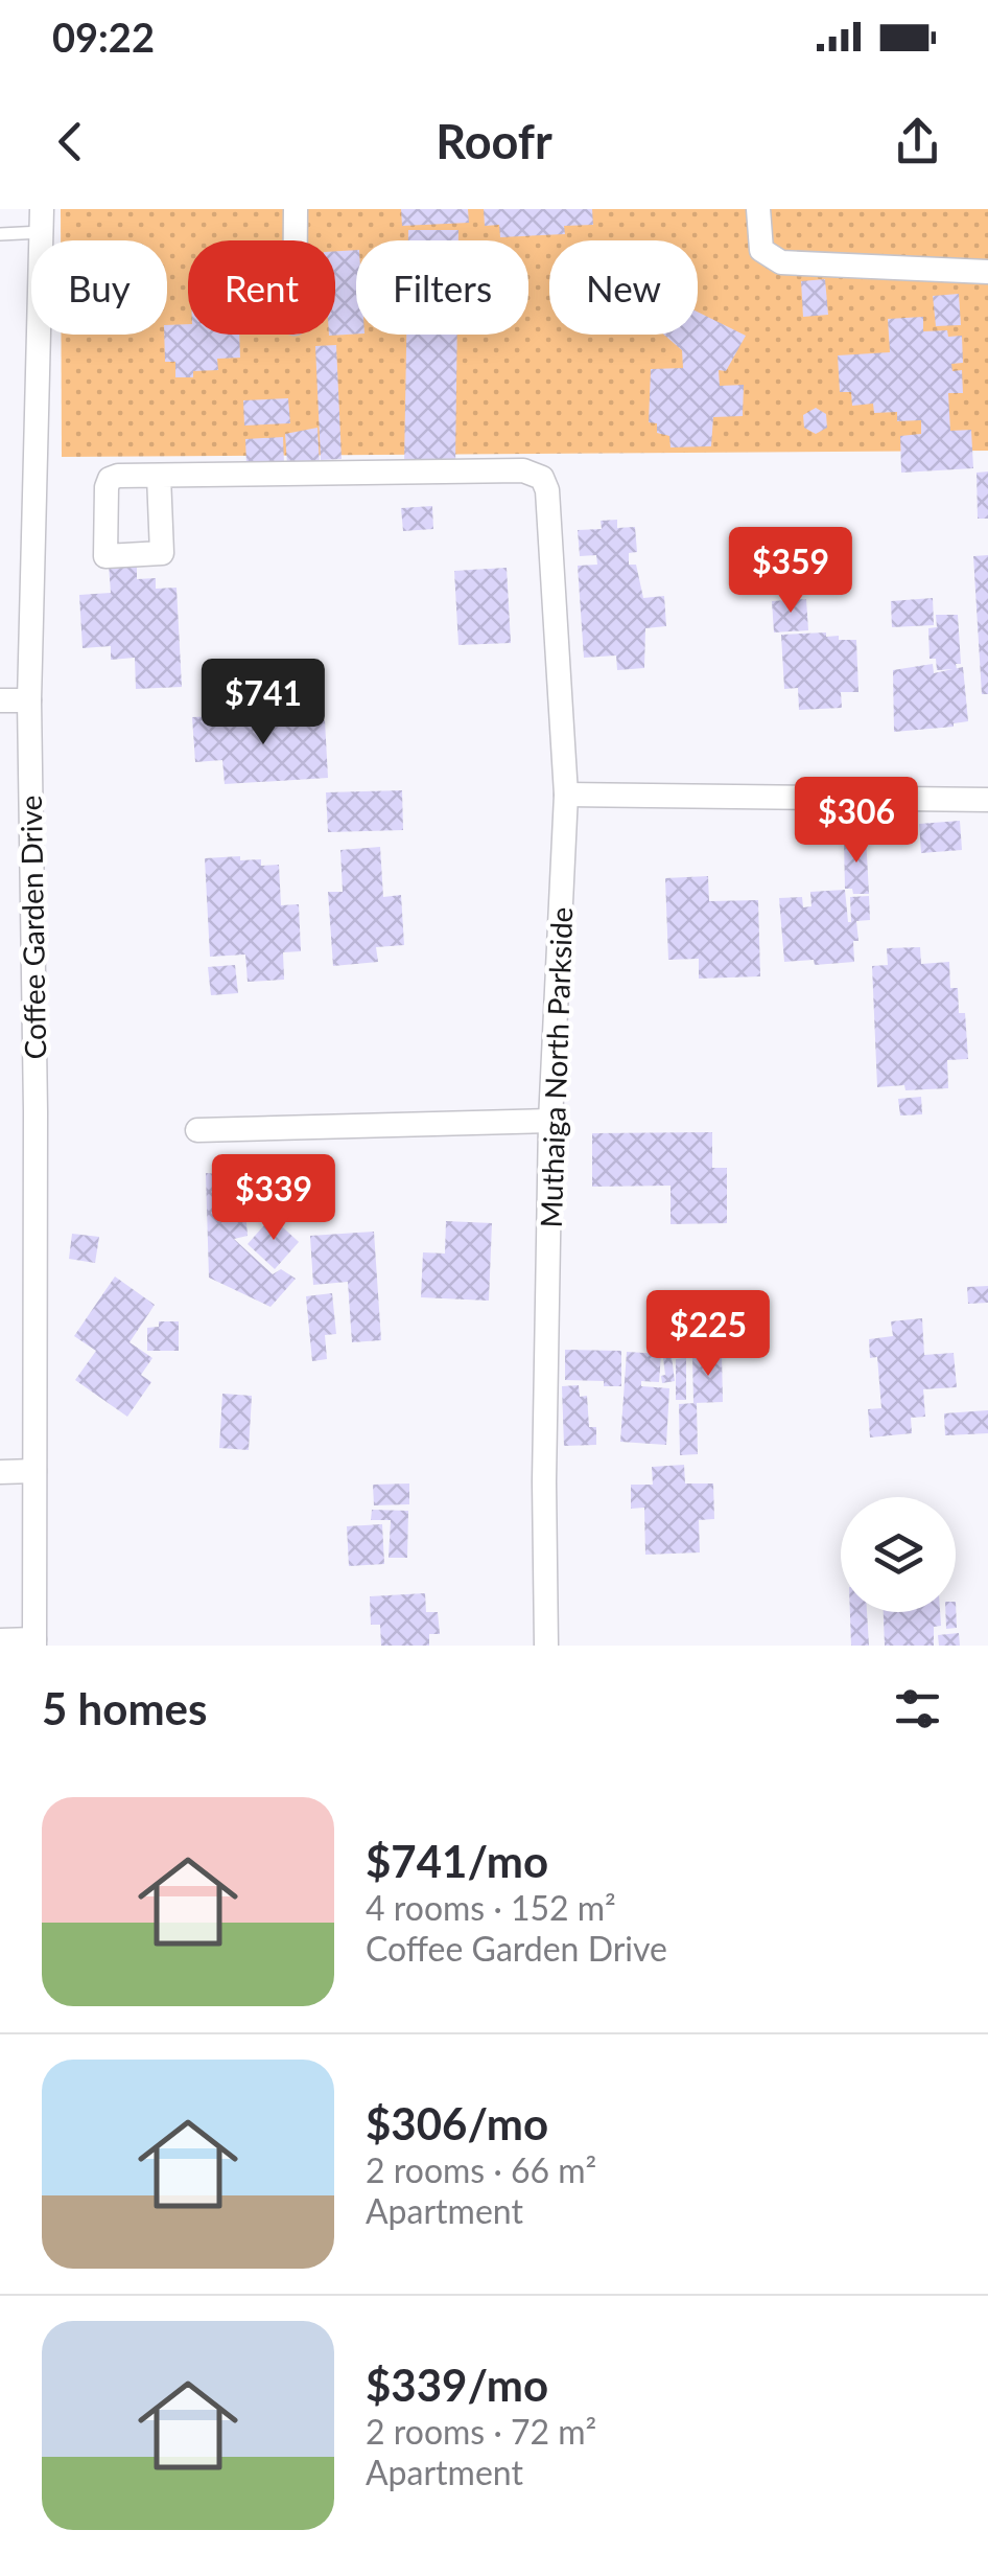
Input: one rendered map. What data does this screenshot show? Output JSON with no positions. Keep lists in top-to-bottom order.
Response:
{
  "streets": {
    "street": ["Coffee Garden Drive", "Muthaiga North Parkside"]
  },
  "page": {
    "status": "09:22",
    "header": "Roofr",
    "chip": [
      "Buy",
      "Rent",
      "Filters",
      "New"
    ],
    "price": [
      "$359",
      "$741",
      "$306",
      "$339",
      "$225"
    ],
    "heading": "5 homes",
    "list": [
      {
        "name": "$741/mo",
        "note": "4 rooms · 152 m² · Coffee Garden Drive"
      },
      {
        "name": "$306/mo",
        "note": "2 rooms · 66 m² · Apartment"
      },
      {
        "name": "$339/mo",
        "note": "2 rooms · 72 m² · Apartment"
      }
    ]
  }
}
